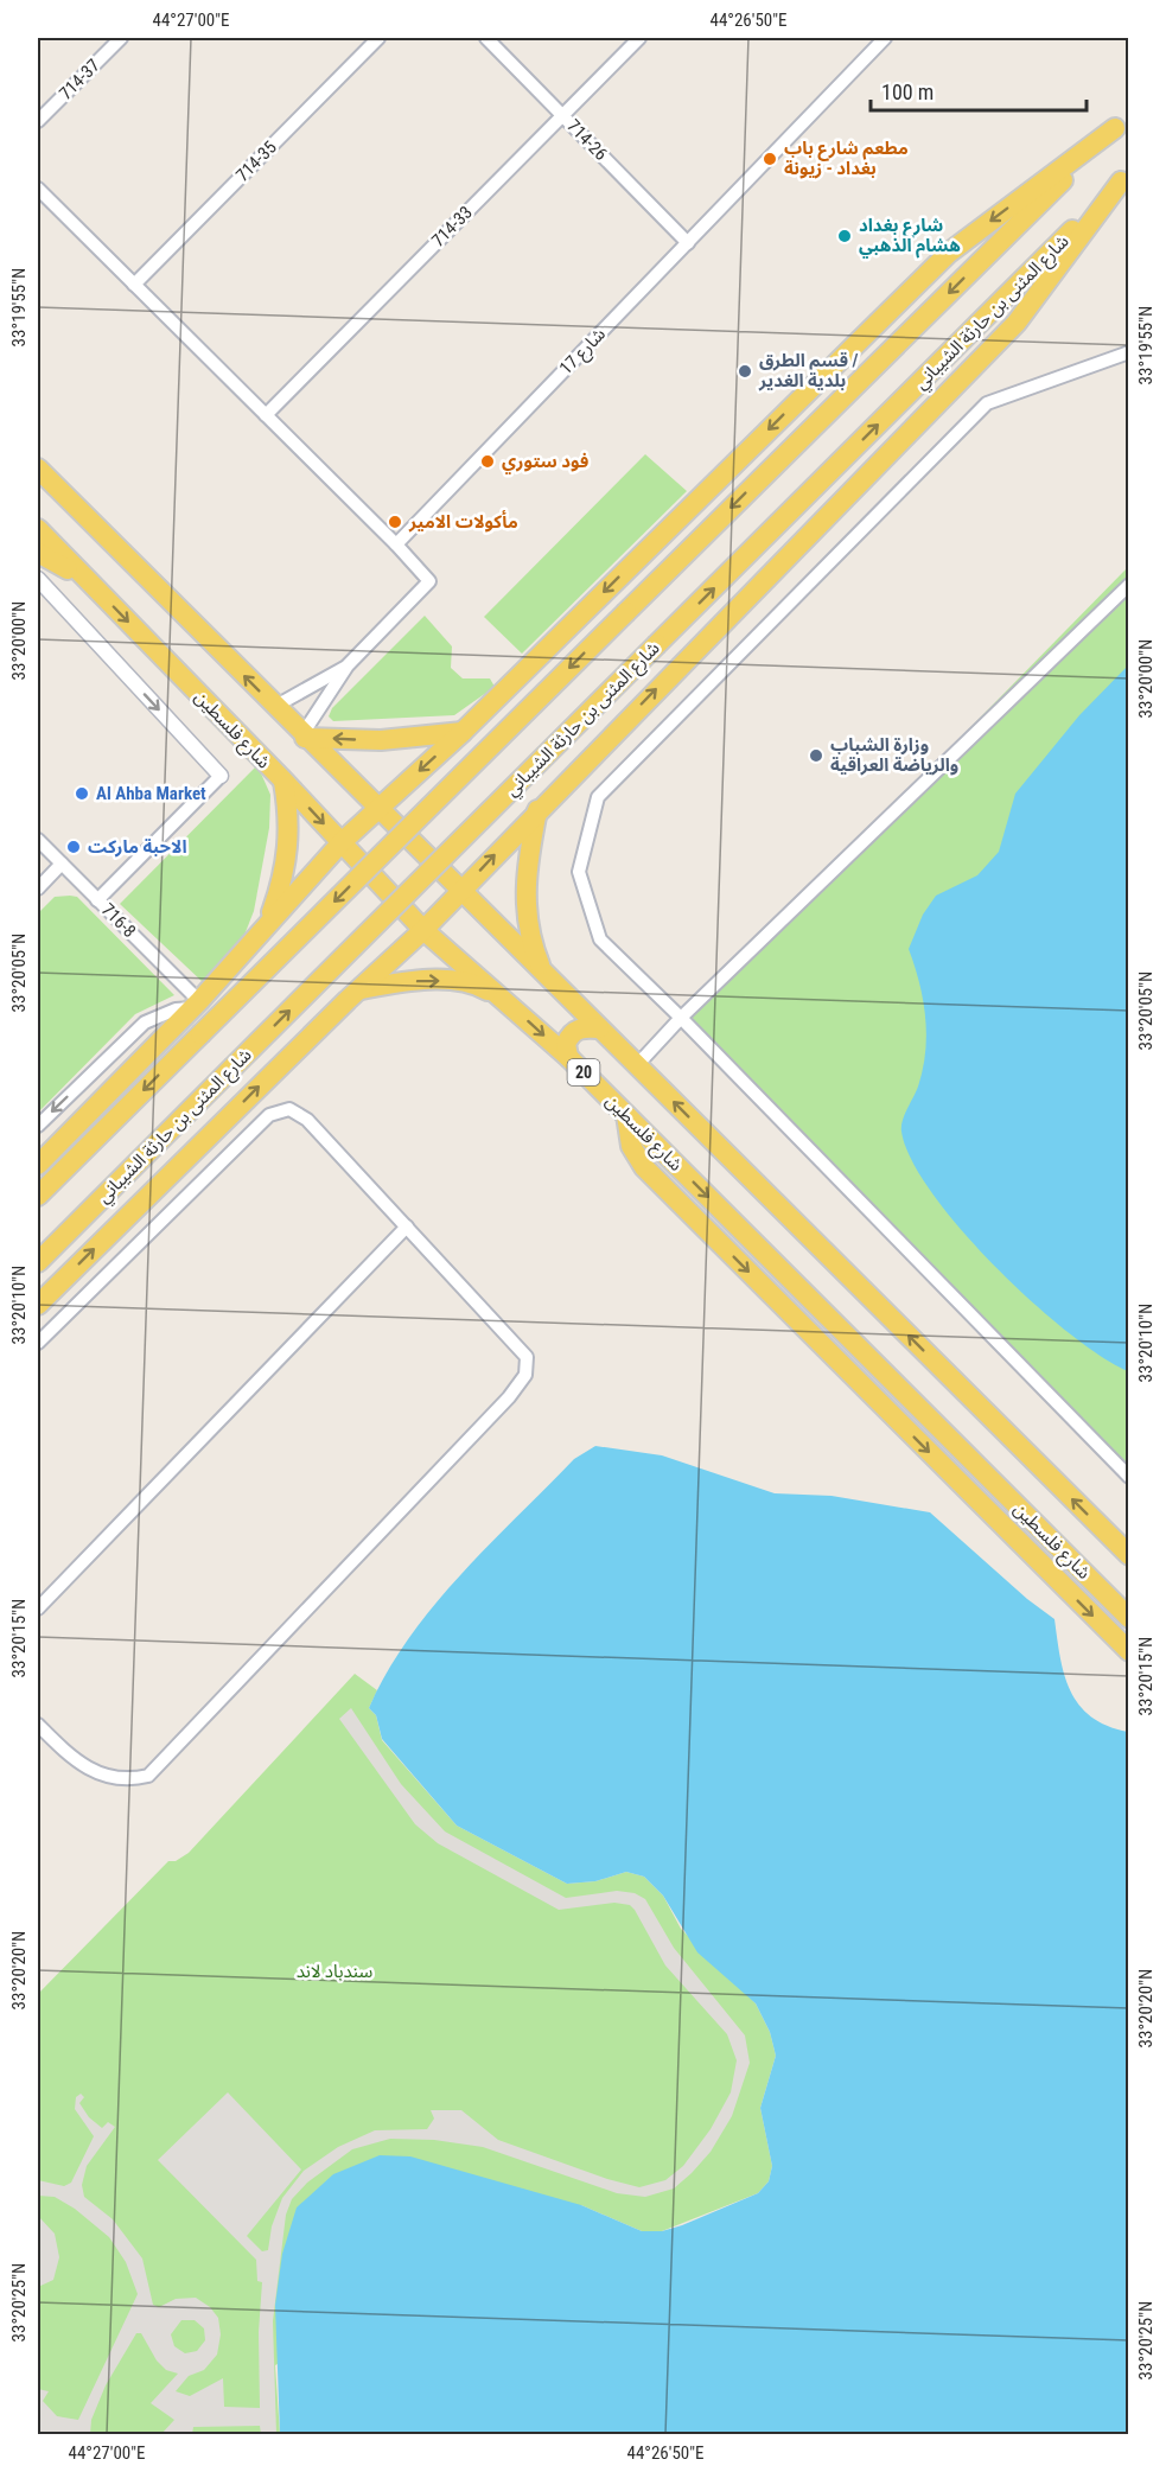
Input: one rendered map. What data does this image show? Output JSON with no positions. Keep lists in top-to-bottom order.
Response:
{
  "streets": {
    "main road": ["شارع المثنى بن حارثة الشيباني", "شارع فلسطين", "20"],
    "street": [
      "714-37",
      "714-26",
      "714-35",
      "714-33",
      "شارع 17",
      "716-8"
    ]
  },
  "crossings": [
    ["714-26", "714-33"],
    ["714-26", "شارع 17"]
  ],
  "parks": ["سندباد لاند"],
  "places": [
    "مطعم شارع باب بغداد - زيونة",
    "شارع بغداد هشام الذهبي",
    "قسم الطرق / بلدية الغدير",
    "فود ستوري",
    "مأكولات الامير",
    "وزارة الشباب والرياضة العراقية",
    "Al Ahba Market",
    "الاحبة ماركت"
  ],
  "scale_bar": "100 m",
  "coordinates": [
    "44°27'00\"E",
    "44°26'50\"E",
    "33°19'55\"N",
    "33°20'00\"N",
    "33°20'05\"N",
    "33°20'10\"N",
    "33°20'15\"N",
    "33°20'20\"N",
    "33°20'25\"N"
  ]
}
